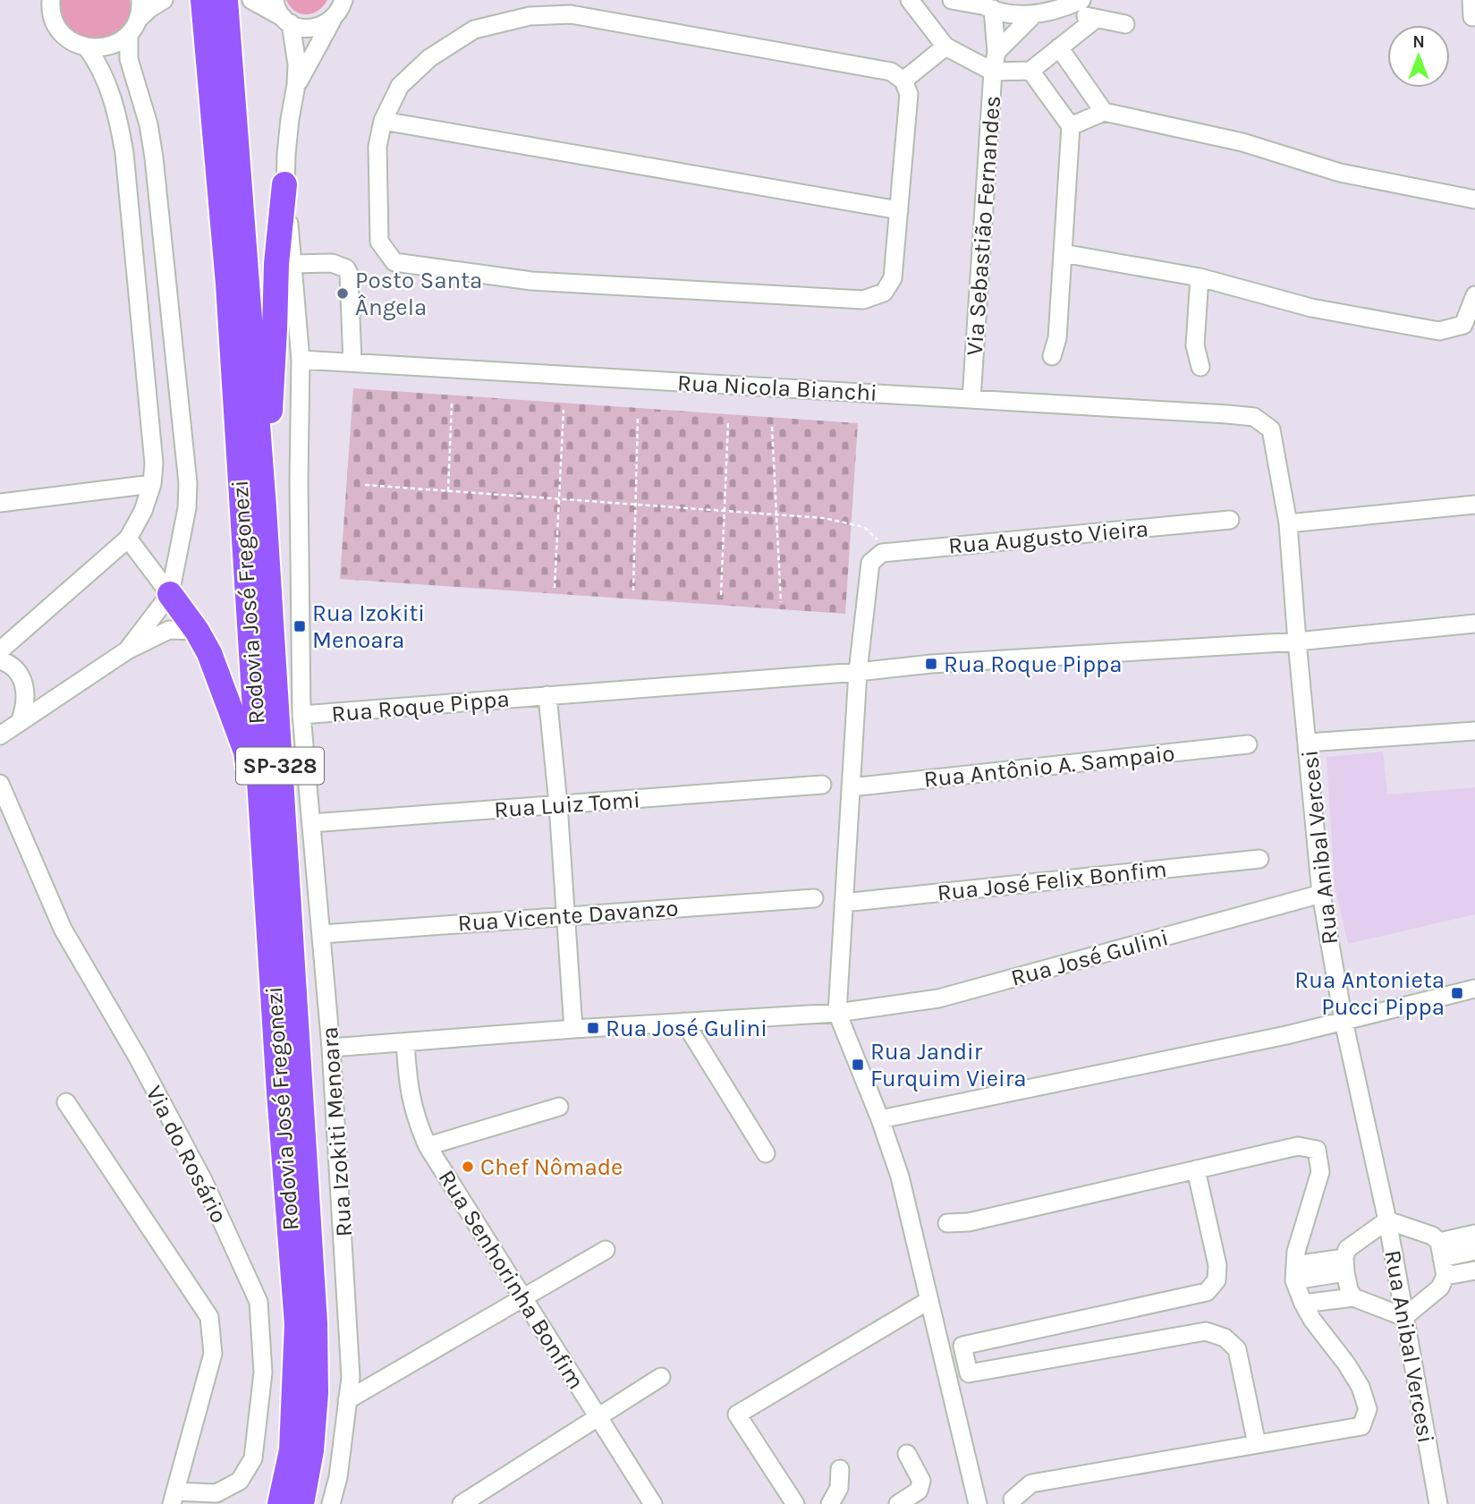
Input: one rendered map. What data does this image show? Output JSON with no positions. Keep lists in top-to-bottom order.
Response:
{
  "streets": {
    "highway": ["Rodovia José Fregonezi", "SP-328"],
    "street": [
      "Via Sebastião Fernandes",
      "Rua Nicola Bianchi",
      "Rua Augusto Vieira",
      "Rua Roque Pippa",
      "Rua Antônio A. Sampaio",
      "Rua Luiz Tomi",
      "Rua Anibal Vercesi",
      "Rua José Felix Bonfim",
      "Rua Vicente Davanzo",
      "Rua José Gulini",
      "Rua Izokiti Menoara",
      "Via do Rosário",
      "Rua Senhorinha Bonfim"
    ]
  },
  "crossings": [
    ["Via Sebastião Fernandes", "Rua Nicola Bianchi"],
    ["Rua Nicola Bianchi", "Rua Anibal Vercesi"],
    ["Rua Nicola Bianchi", "Rua Izokiti Menoara"],
    ["Rua Augusto Vieira", "Rua Roque Pippa"],
    ["Rua Roque Pippa", "Rua Anibal Vercesi"],
    ["Rua Roque Pippa", "Rua Izokiti Menoara"],
    ["Rua Luiz Tomi", "Rua Izokiti Menoara"],
    ["Rua Anibal Vercesi", "Rua José Gulini"],
    ["Rua Vicente Davanzo", "Rua Izokiti Menoara"],
    ["Rua José Gulini", "Rua Izokiti Menoara"],
    ["Rua José Gulini", "Rua Senhorinha Bonfim"]
  ],
  "places": {
    "other": ["Posto Santa Ângela", "Chef Nômade"],
    "transit": [
      "Rua Izokiti Menoara",
      "Rua Roque Pippa",
      "Rua Antonieta Pucci Pippa",
      "Rua José Gulini",
      "Rua Jandir Furquim Vieira"
    ]
  },
  "north": "top"
}
